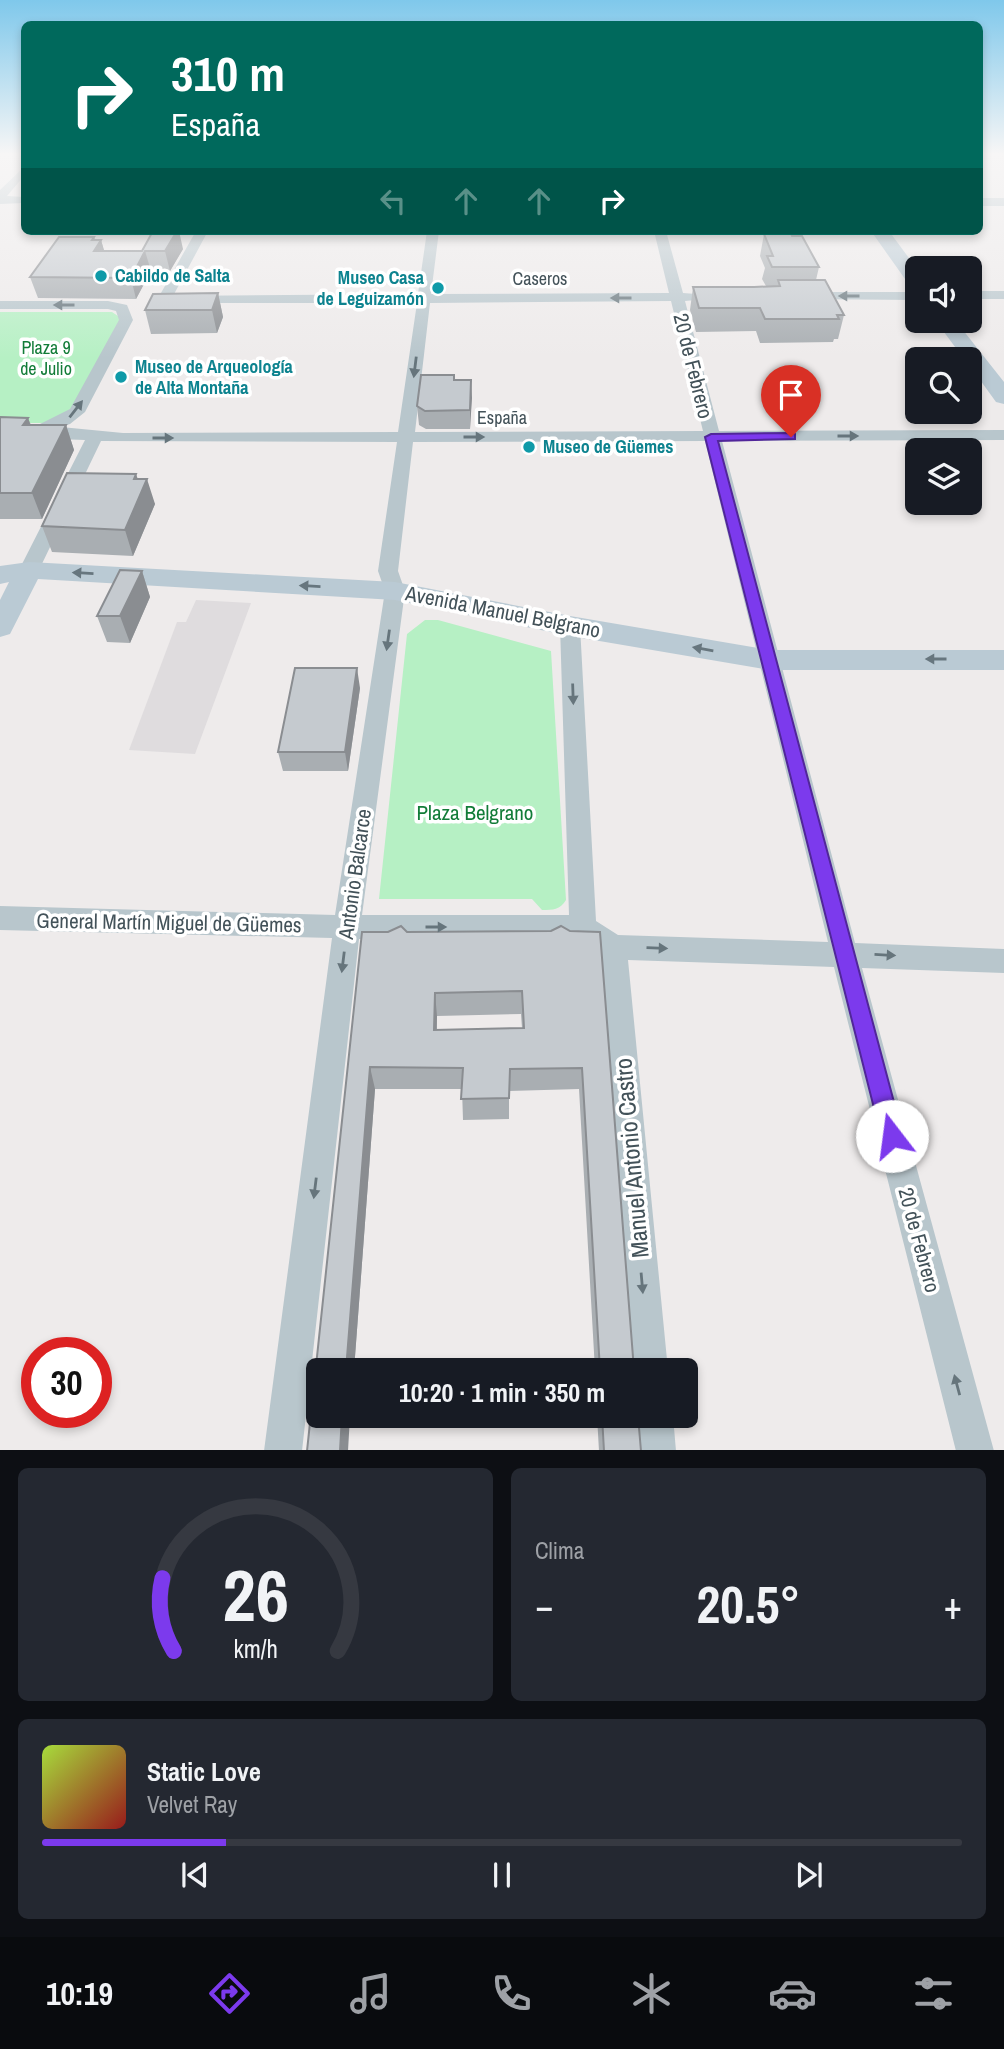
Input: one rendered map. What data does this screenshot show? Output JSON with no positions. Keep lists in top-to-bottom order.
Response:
{
  "streets": {
    "main road": ["Avenida Manuel Belgrano"],
    "street": [
      "Caseros",
      "20 de Febrero",
      "España",
      "Antonio Balcarce",
      "General Martín Miguel de Güemes",
      "Manuel Antonio Castro"
    ]
  },
  "crossings": [
    ["Caseros", "20 de Febrero"],
    ["Caseros", "Antonio Balcarce"],
    ["20 de Febrero", "España"],
    ["20 de Febrero", "Avenida Manuel Belgrano"],
    ["España", "Antonio Balcarce"],
    ["Avenida Manuel Belgrano", "Antonio Balcarce"],
    ["Antonio Balcarce", "General Martín Miguel de Güemes"]
  ],
  "one_way": [
    "Caseros",
    "20 de Febrero",
    "España",
    "Avenida Manuel Belgrano",
    "Antonio Balcarce",
    "General Martín Miguel de Güemes",
    "Manuel Antonio Castro"
  ],
  "parks": ["Plaza 9 de Julio", "Plaza Belgrano"],
  "places": [
    "Cabildo de Salta",
    "Museo Casa de Leguizamón",
    "Museo de Arqueología de Alta Montaña",
    "Museo de Güemes"
  ],
  "page": {
    "turn": ["310 m", "España"],
    "limit": "30",
    "trip": "10:20 · 1 min · 350 m",
    "tile": "Clima",
    "heat": ["−", "20.5°", "+"],
    "song": ["Static Love", "Velvet Ray"],
    "tabs": "10:19",
    "gauge": ["26", "km/h"]
  }
}
